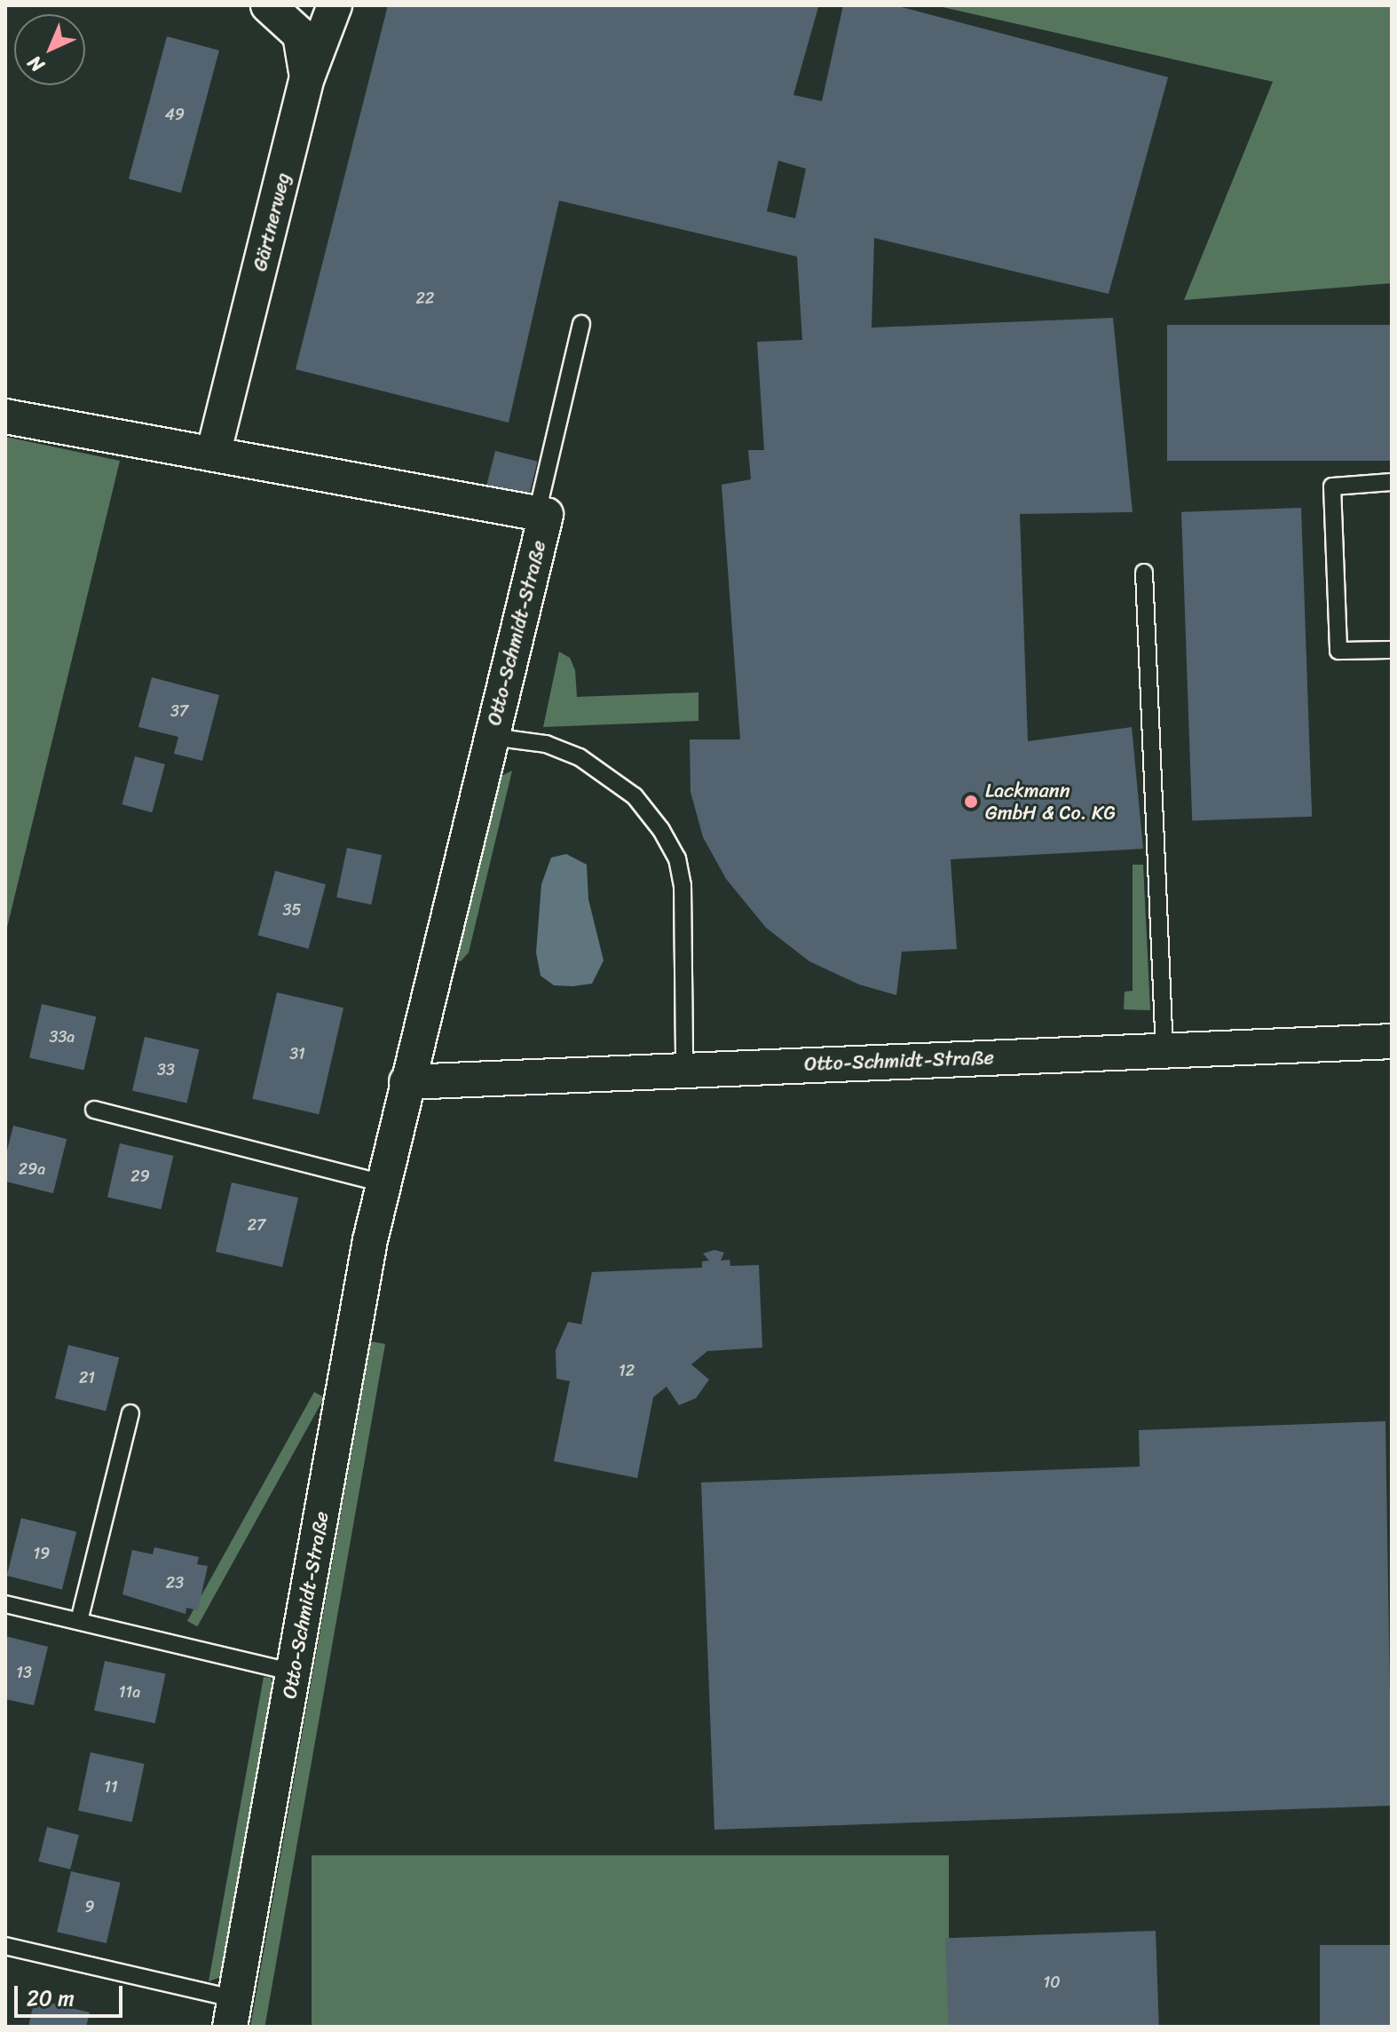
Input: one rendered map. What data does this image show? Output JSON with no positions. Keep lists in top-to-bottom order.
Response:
{
  "streets": {
    "street": ["Gärtnerweg", "Otto-Schmidt-Straße"]
  },
  "places": ["Lackmann GmbH & Co. KG"],
  "house_numbers": [
    "49",
    "22",
    "37",
    "35",
    "33a",
    "31",
    "33",
    "29a",
    "29",
    "27",
    "12",
    "21",
    "19",
    "23",
    "13",
    "11a",
    "11",
    "9",
    "10"
  ],
  "scale_bar": "20 m",
  "north": "bottom left"
}
